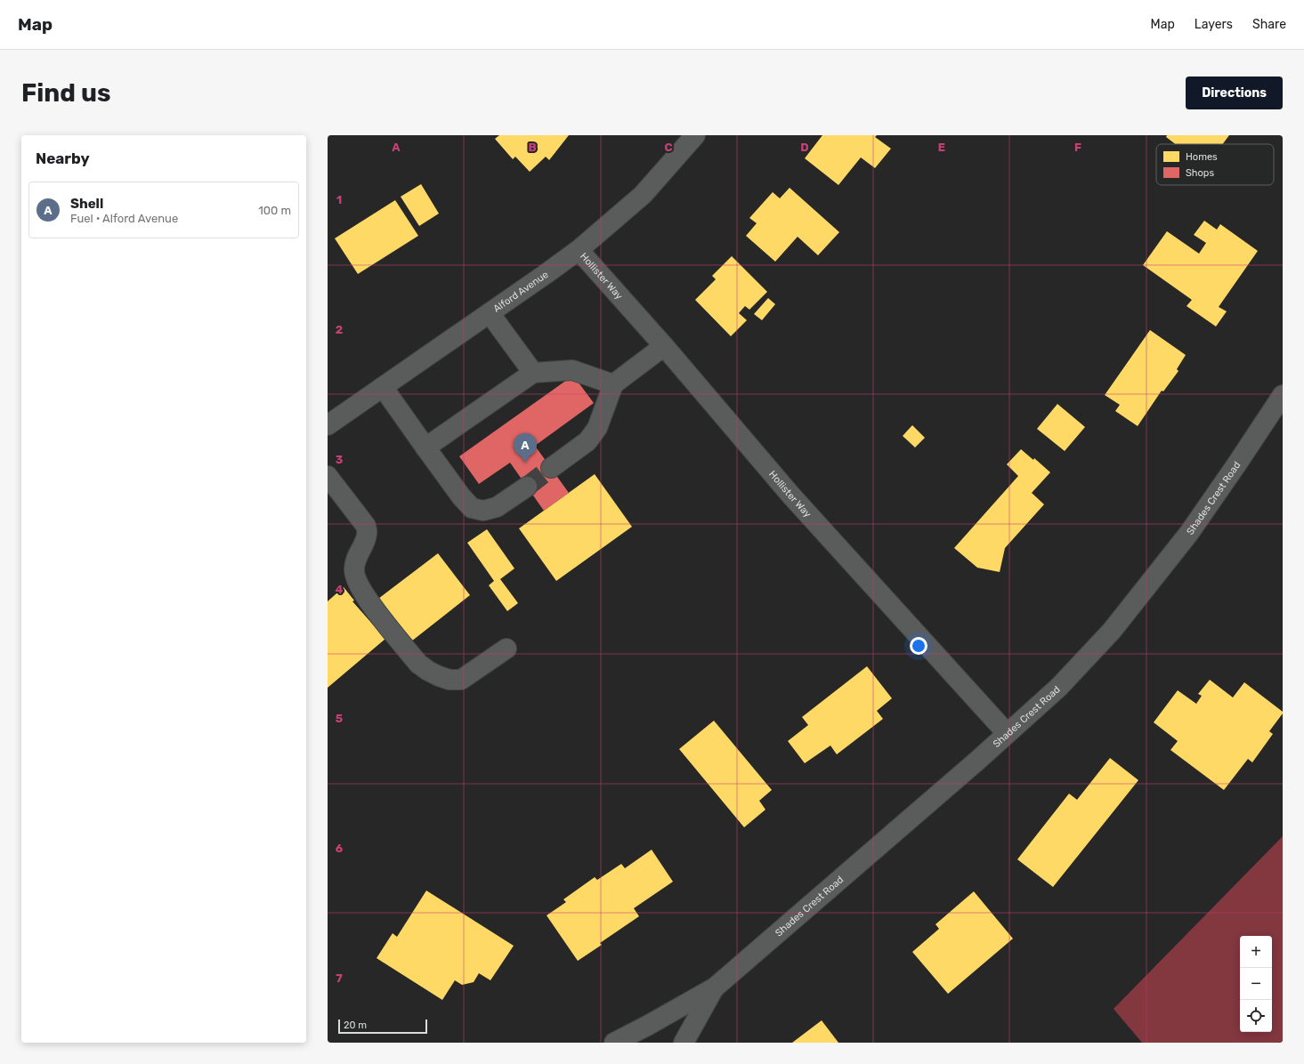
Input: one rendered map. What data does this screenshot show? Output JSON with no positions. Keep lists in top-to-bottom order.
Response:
{
  "streets": {
    "street": ["Hollister Way", "Alford Avenue", "Shades Crest Road"]
  },
  "crossings": [
    ["Hollister Way", "Alford Avenue"],
    ["Hollister Way", "Shades Crest Road"]
  ],
  "legend": ["Homes", "Shops"],
  "scale_bar": "20 m",
  "page": {
    "header": "Map",
    "nav": ["Map", "Layers", "Share"],
    "buttons": "Directions",
    "title": "Find us",
    "heading": "Nearby",
    "list": [
      {
        "mark": "A",
        "name": "Shell",
        "note": "Fuel · Alford Avenue",
        "value": "100 m"
      }
    ],
    "pins": "A",
    "map_buttons": ["+", "−"],
    "scale": "20 m"
  },
  "grid": {
    "columns": [
      "A",
      "B",
      "C",
      "D",
      "E",
      "F"
    ],
    "rows": [
      "1",
      "2",
      "3",
      "4",
      "5",
      "6",
      "7"
    ]
  }
}
